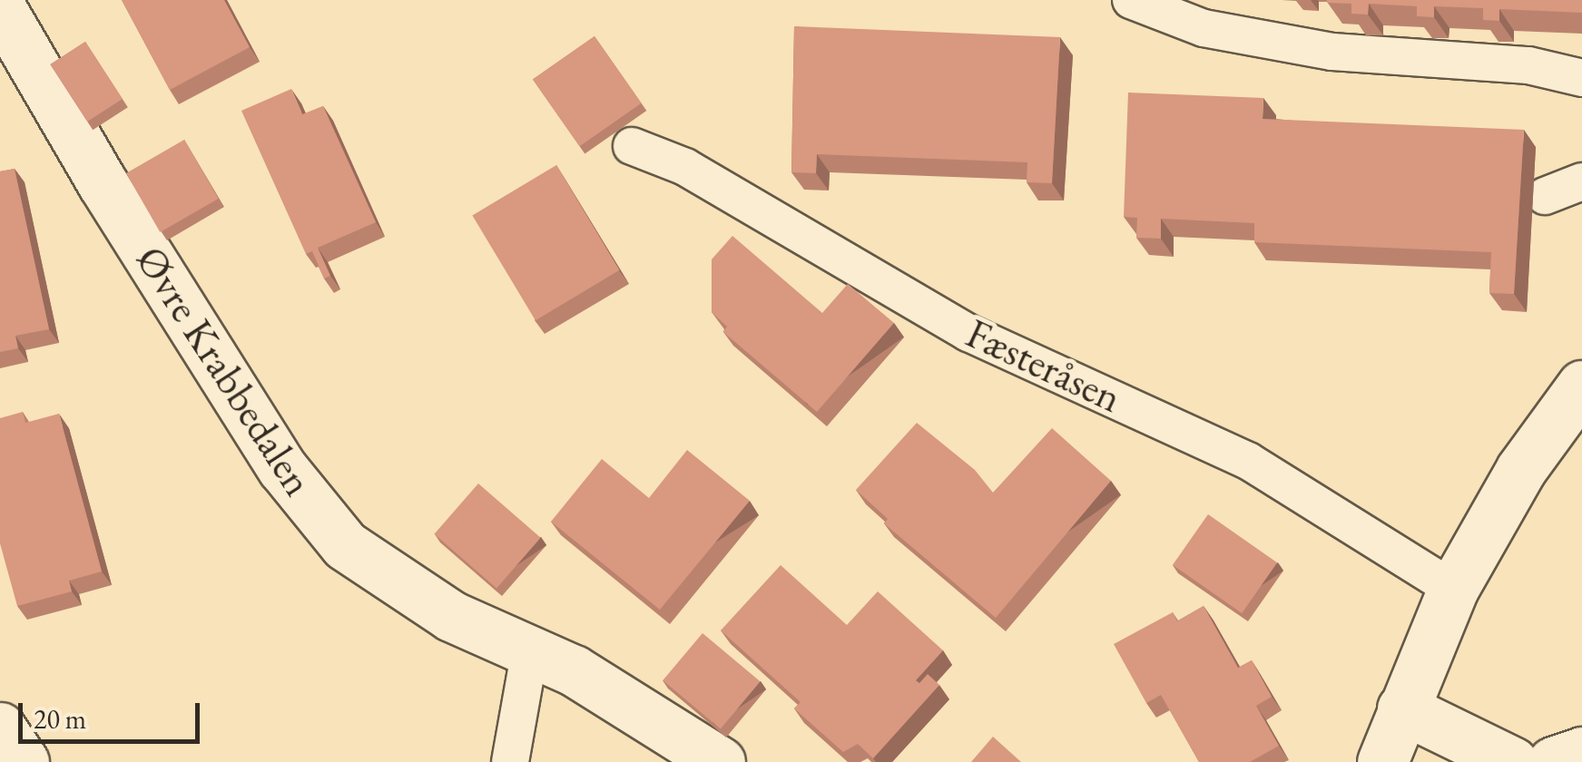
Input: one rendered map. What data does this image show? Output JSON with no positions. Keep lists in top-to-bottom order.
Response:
{
  "streets": {
    "street": ["Øvre Krabbedalen"],
    "lane": ["Fæsteråsen"]
  },
  "scale_bar": "20 m"
}
